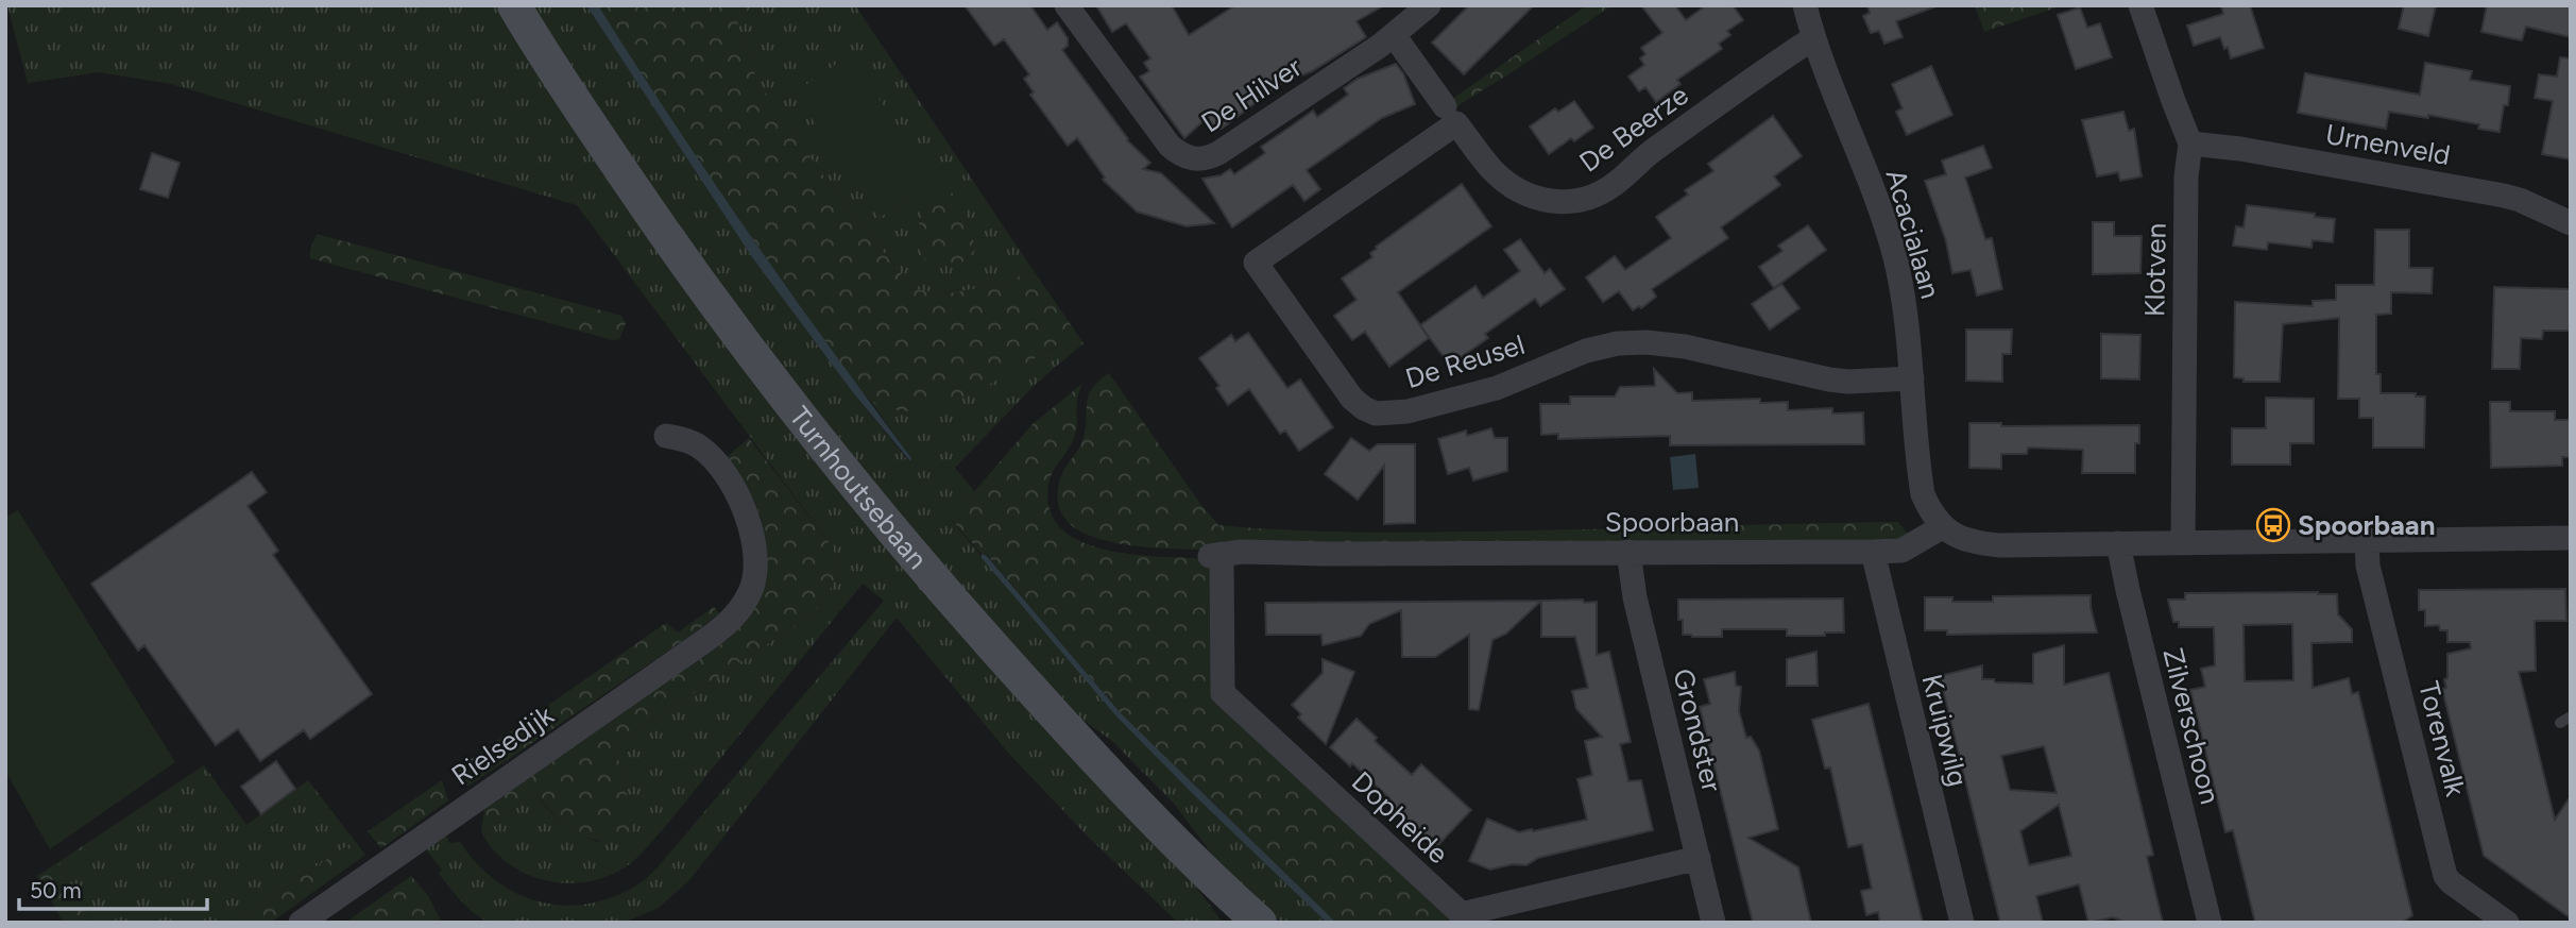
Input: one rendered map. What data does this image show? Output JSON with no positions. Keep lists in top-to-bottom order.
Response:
{
  "streets": {
    "main road": ["Turnhoutsebaan"],
    "street": [
      "De Hilver",
      "De Beerze",
      "Urnenveld",
      "Acacialaan",
      "Klotven",
      "De Reusel",
      "Spoorbaan",
      "Zilverschoon",
      "Grondster",
      "Kruipwilg",
      "Torenvalk",
      "Rielsedijk",
      "Dopheide"
    ]
  },
  "crossings": [
    ["De Hilver", "De Beerze"],
    ["De Beerze", "Acacialaan"],
    ["De Beerze", "De Reusel"],
    ["Urnenveld", "Klotven"],
    ["Acacialaan", "De Reusel"],
    ["Acacialaan", "Spoorbaan"],
    ["Spoorbaan", "Grondster"],
    ["Spoorbaan", "Kruipwilg"],
    ["Spoorbaan", "Dopheide"],
    ["Grondster", "Dopheide"]
  ],
  "places": {
    "bus stop": ["Spoorbaan"]
  },
  "scale_bar": "50 m"
}
